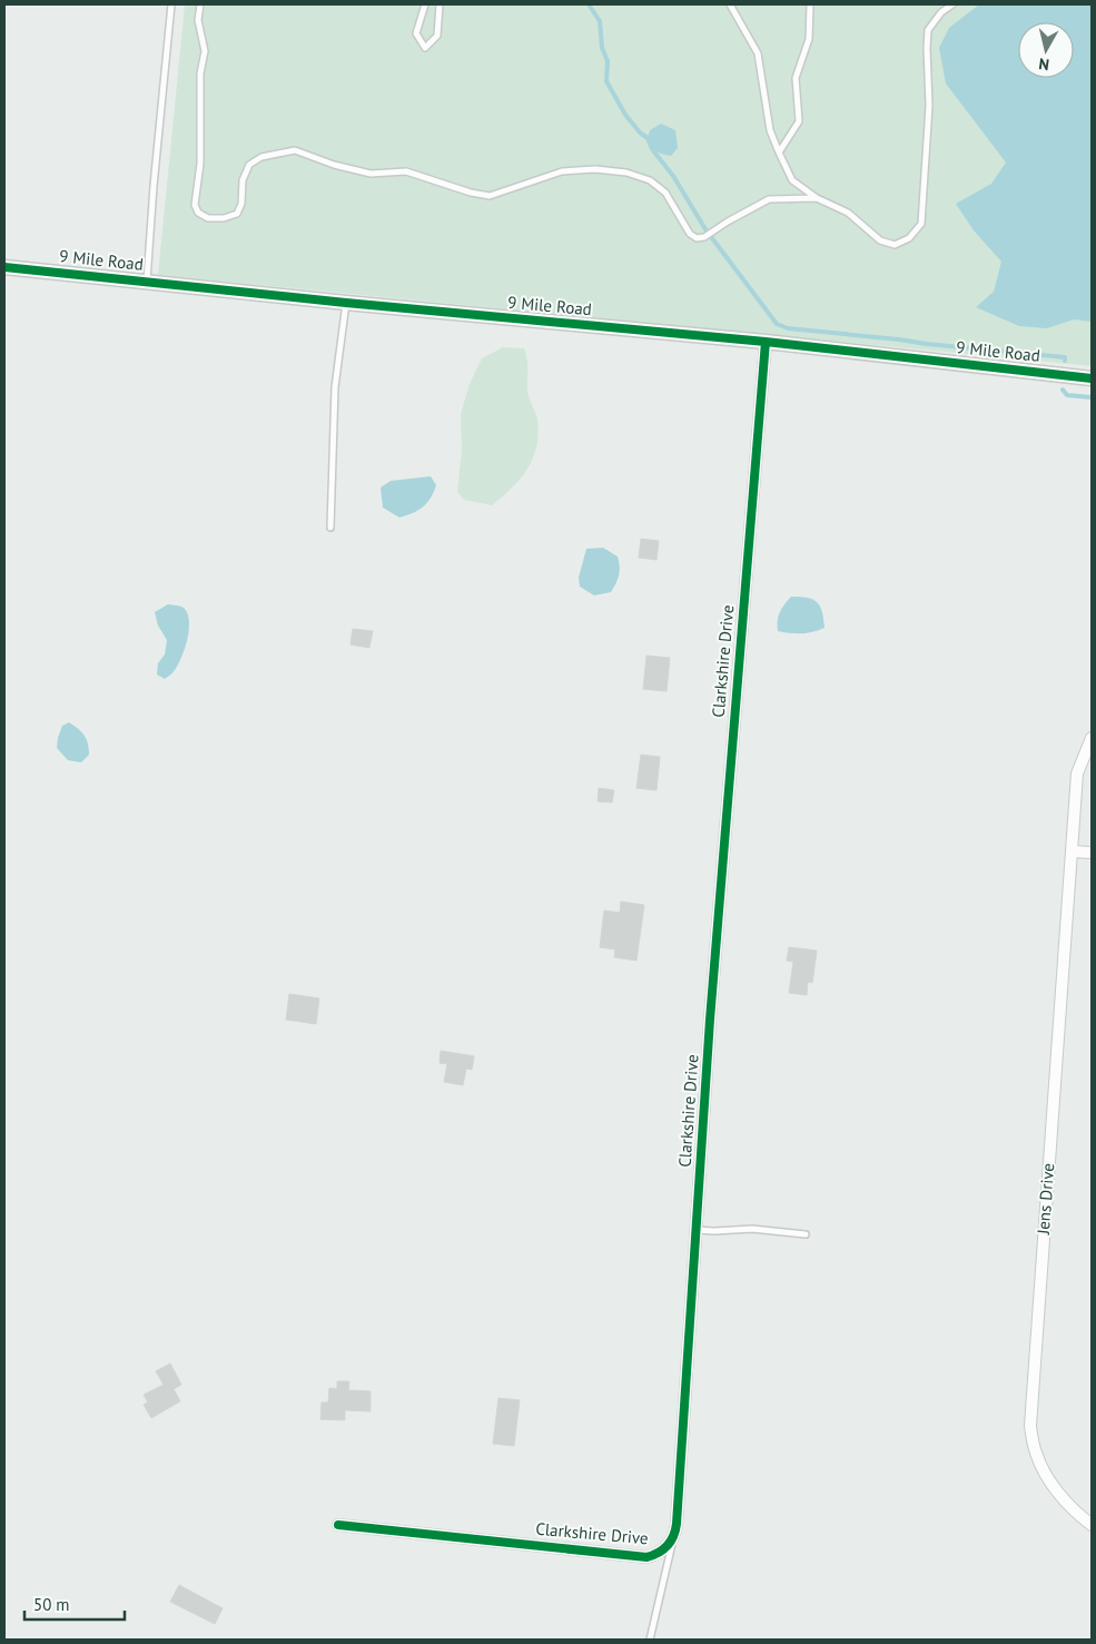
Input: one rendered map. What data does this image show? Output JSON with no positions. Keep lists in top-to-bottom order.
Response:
{
  "streets": {
    "street": ["9 Mile Road", "Clarkshire Drive", "Jens Drive"]
  },
  "crossings": [
    ["9 Mile Road", "Clarkshire Drive"]
  ],
  "scale_bar": "50 m",
  "north": "bottom"
}
